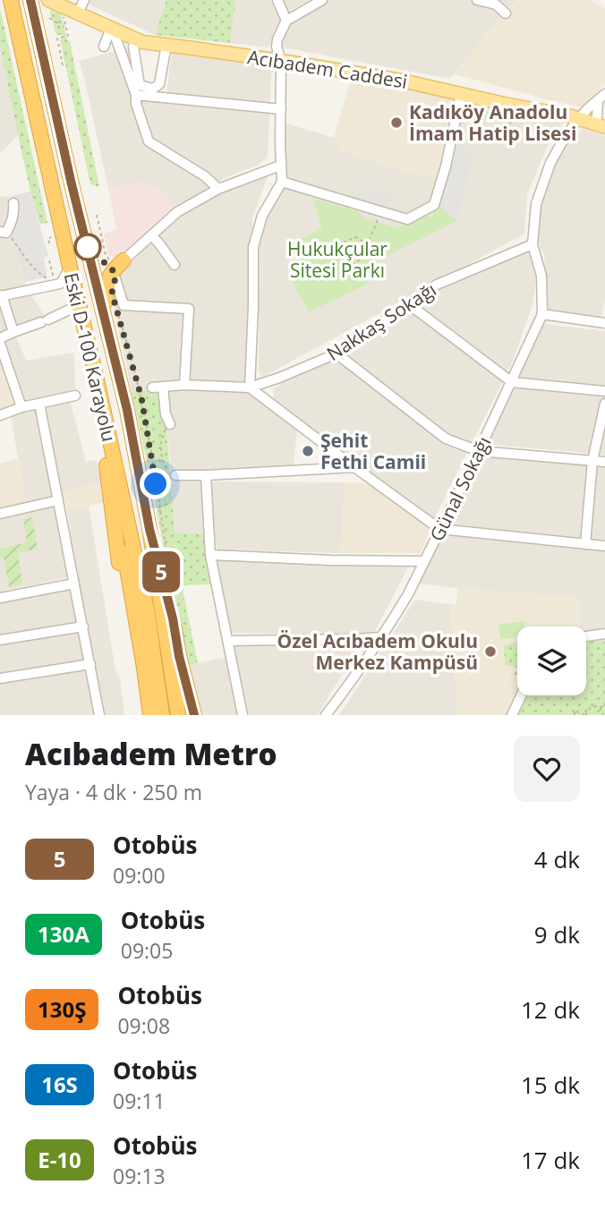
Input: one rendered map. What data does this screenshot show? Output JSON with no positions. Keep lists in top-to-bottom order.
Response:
{
  "streets": {
    "highway": ["Eski D-100 Karayolu"],
    "main road": ["Acıbadem Caddesi"],
    "street": ["Nakkaş Sokağı", "Günal Sokağı"]
  },
  "crossings": [
    ["Acıbadem Caddesi", "Günal Sokağı"],
    ["Nakkaş Sokağı", "Günal Sokağı"]
  ],
  "parks": ["Hukukçular Sitesi Parkı"],
  "places": ["Kadıköy Anadolu İmam Hatip Lisesi", "Şehit Fethi Camii", "Özel Acıbadem Okulu Merkez Kampüsü"],
  "lines": ["bus line 5"],
  "page": {
    "on_map": "5",
    "heading": ["Acıbadem Metro", "Yaya · 4 dk · 250 m"],
    "list": [
      {
        "mark": "5",
        "name": "Otobüs",
        "note": "09:00",
        "value": "4 dk"
      },
      {
        "mark": "130A",
        "name": "Otobüs",
        "note": "09:05",
        "value": "9 dk"
      },
      {
        "mark": "130Ş",
        "name": "Otobüs",
        "note": "09:08",
        "value": "12 dk"
      },
      {
        "mark": "16S",
        "name": "Otobüs",
        "note": "09:11",
        "value": "15 dk"
      },
      {
        "mark": "E-10",
        "name": "Otobüs",
        "note": "09:13",
        "value": "17 dk"
      }
    ]
  }
}
